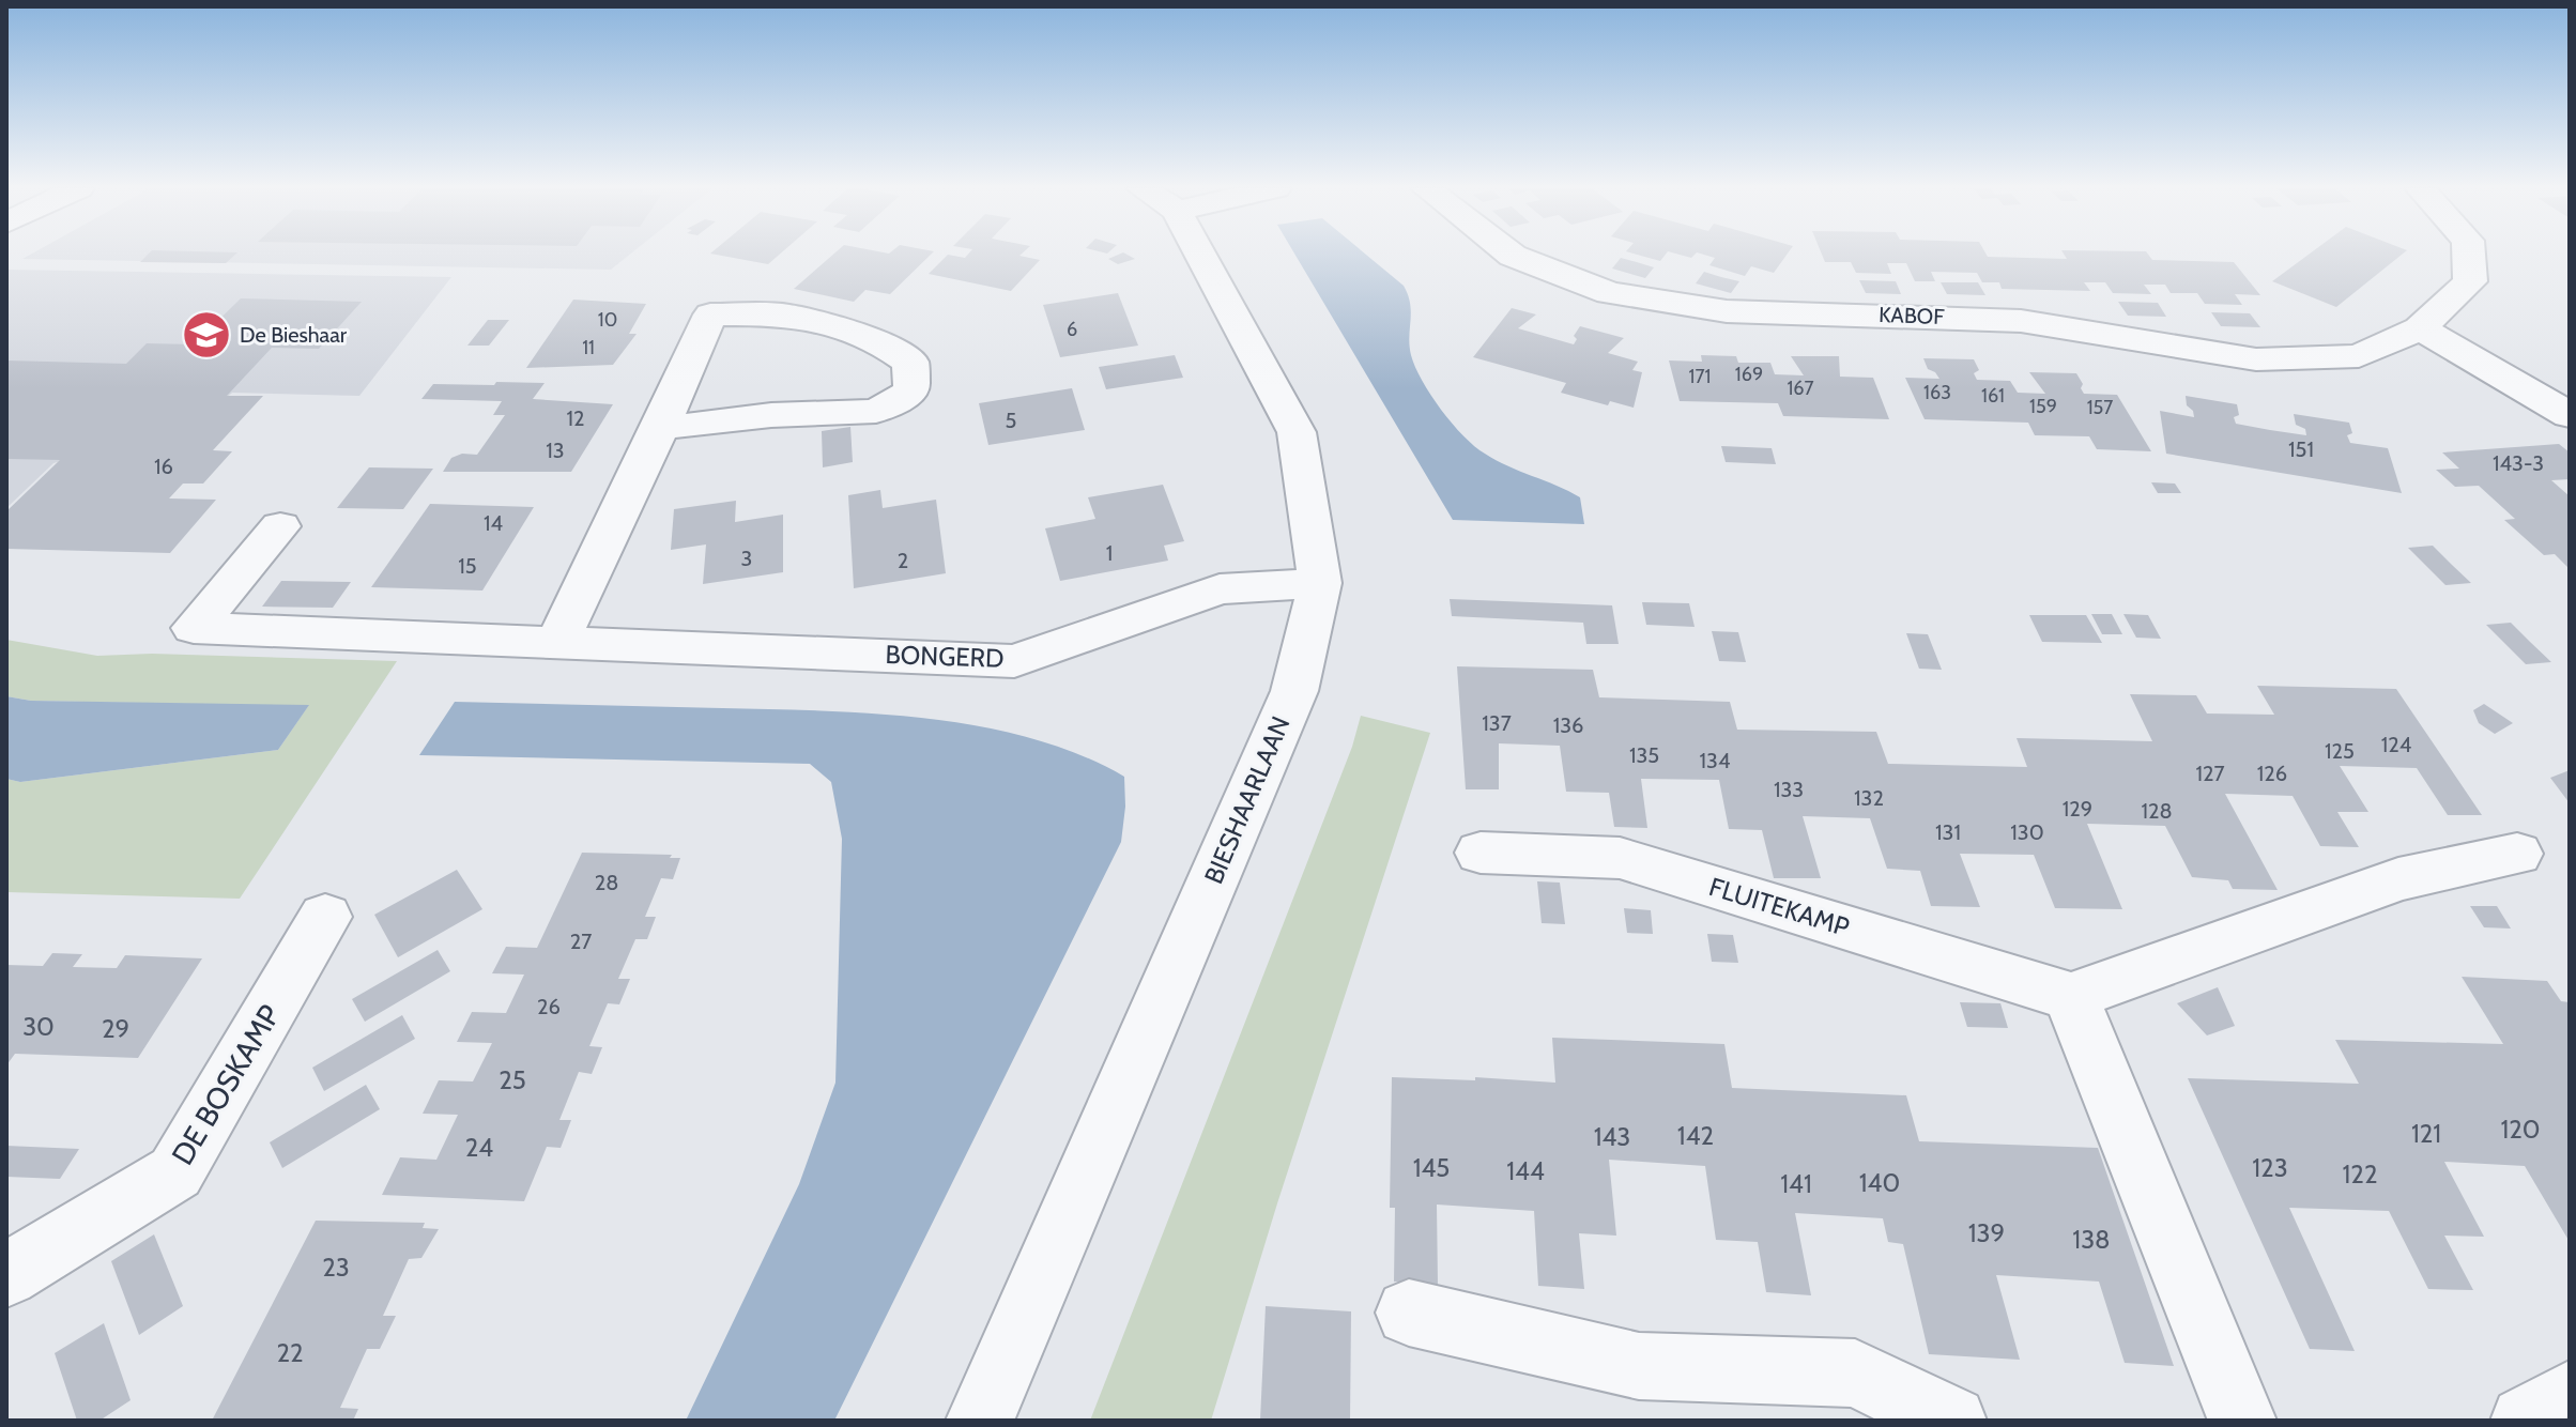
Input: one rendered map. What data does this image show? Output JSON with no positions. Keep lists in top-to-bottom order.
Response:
{
  "streets": {
    "street": [
      "KABOF",
      "BONGERD",
      "BIESHAARLAAN",
      "FLUITEKAMP",
      "DE BOSKAMP"
    ]
  },
  "crossings": [
    ["BONGERD", "BIESHAARLAAN"]
  ],
  "places": {
    "school or university": ["De Bieshaar"]
  },
  "house_numbers": [
    "10",
    "6",
    "11",
    "169",
    "171",
    "167",
    "163",
    "161",
    "159",
    "157",
    "12",
    "5",
    "151",
    "13",
    "143-3",
    "16",
    "14",
    "1",
    "3",
    "2",
    "15",
    "137",
    "136",
    "124",
    "125",
    "135",
    "134",
    "127",
    "126",
    "133",
    "132",
    "129",
    "128",
    "131",
    "130",
    "28",
    "27",
    "26",
    "30",
    "29",
    "25",
    "120",
    "121",
    "142",
    "143",
    "24",
    "145",
    "123",
    "144",
    "122",
    "140",
    "141",
    "139",
    "138",
    "23",
    "22"
  ]
}
